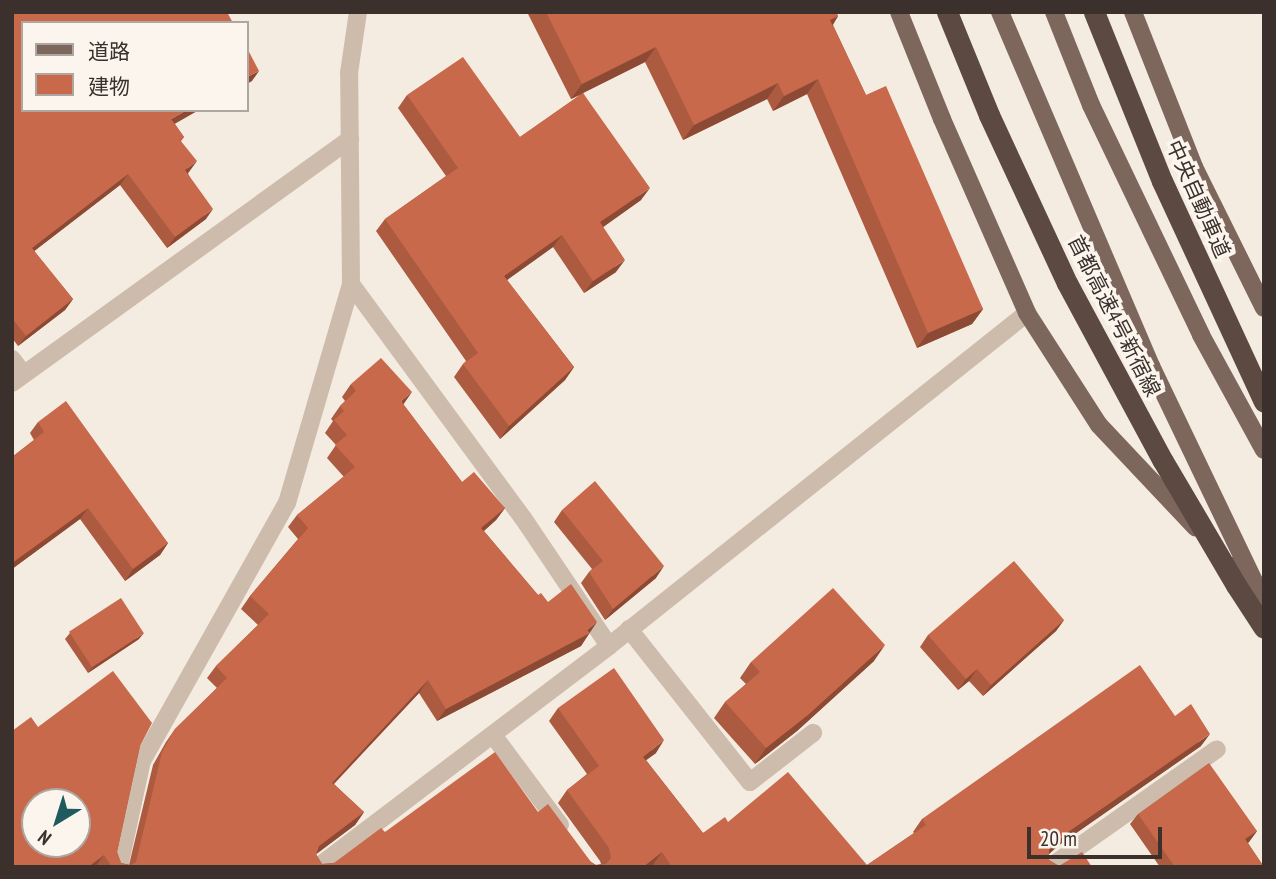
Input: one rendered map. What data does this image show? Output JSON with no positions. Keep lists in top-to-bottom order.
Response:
{
  "streets": {
    "highway": ["中央自動車道", "首都高速4号新宿線"]
  },
  "legend": ["道路", "建物"],
  "scale_bar": "20 m",
  "north": "bottom left"
}
